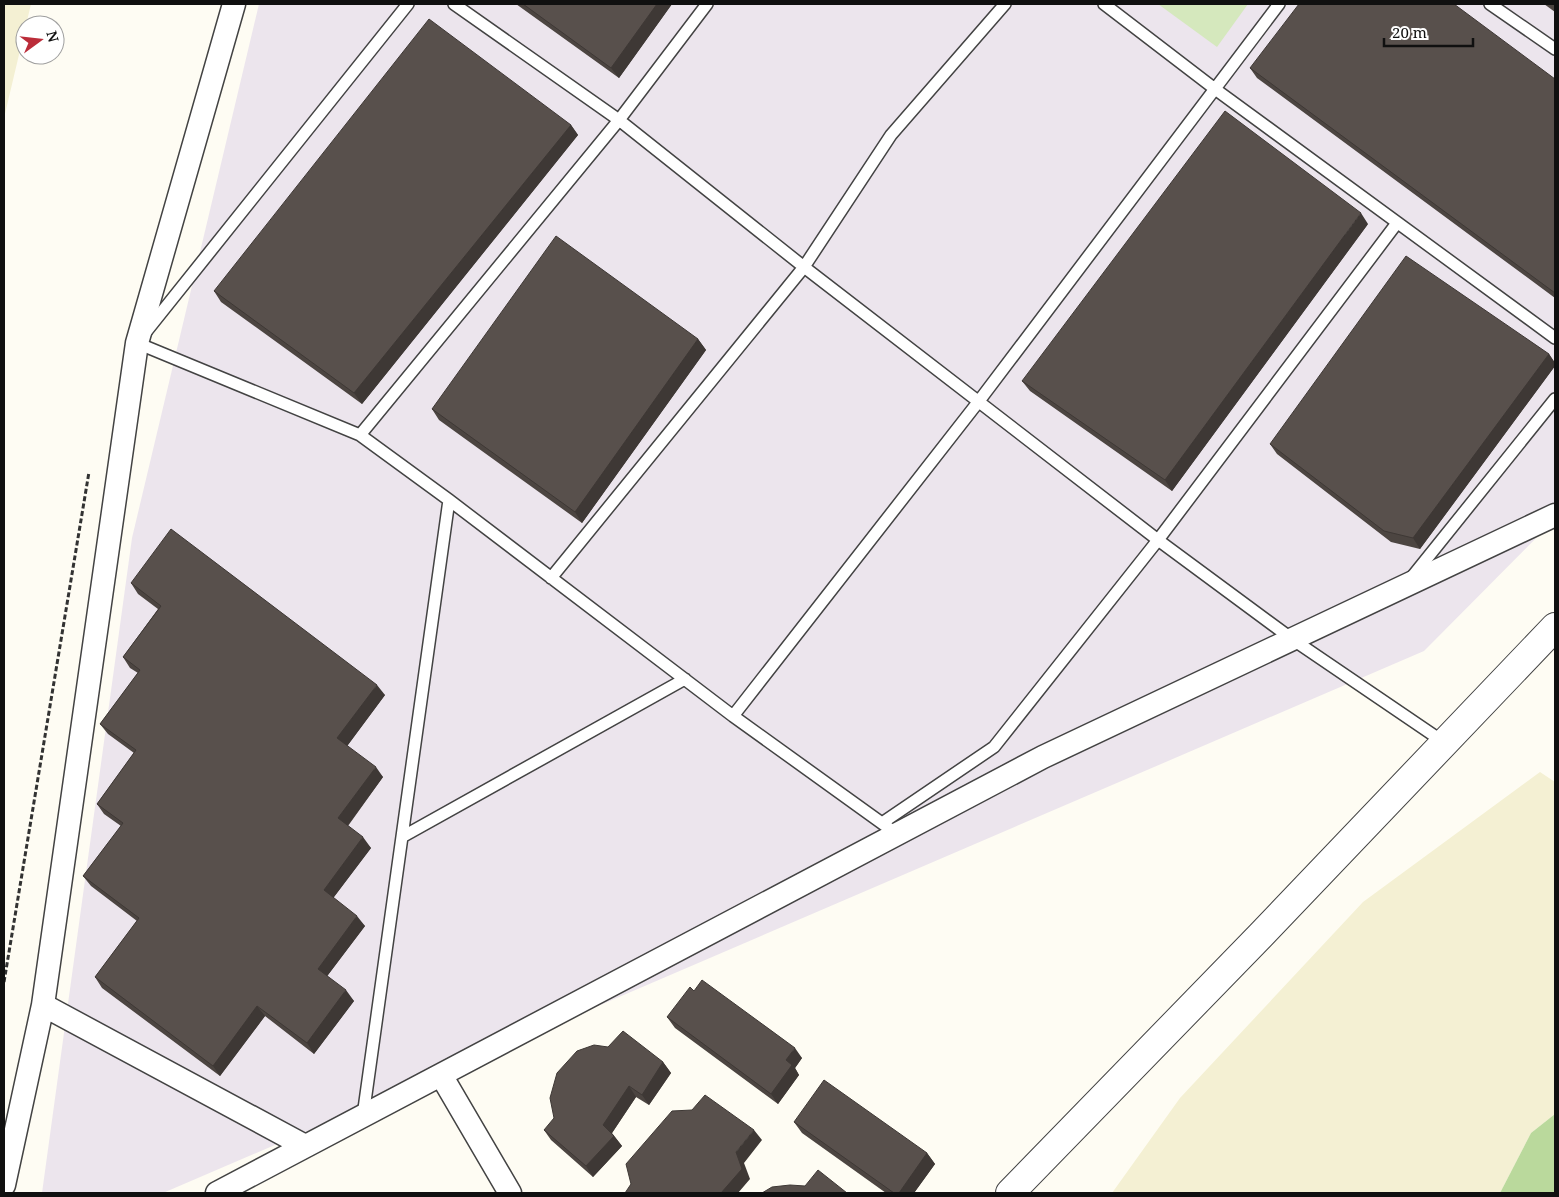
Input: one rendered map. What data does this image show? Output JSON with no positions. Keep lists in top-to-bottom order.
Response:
{
  "scale_bar": "20 m",
  "north": "right"
}
